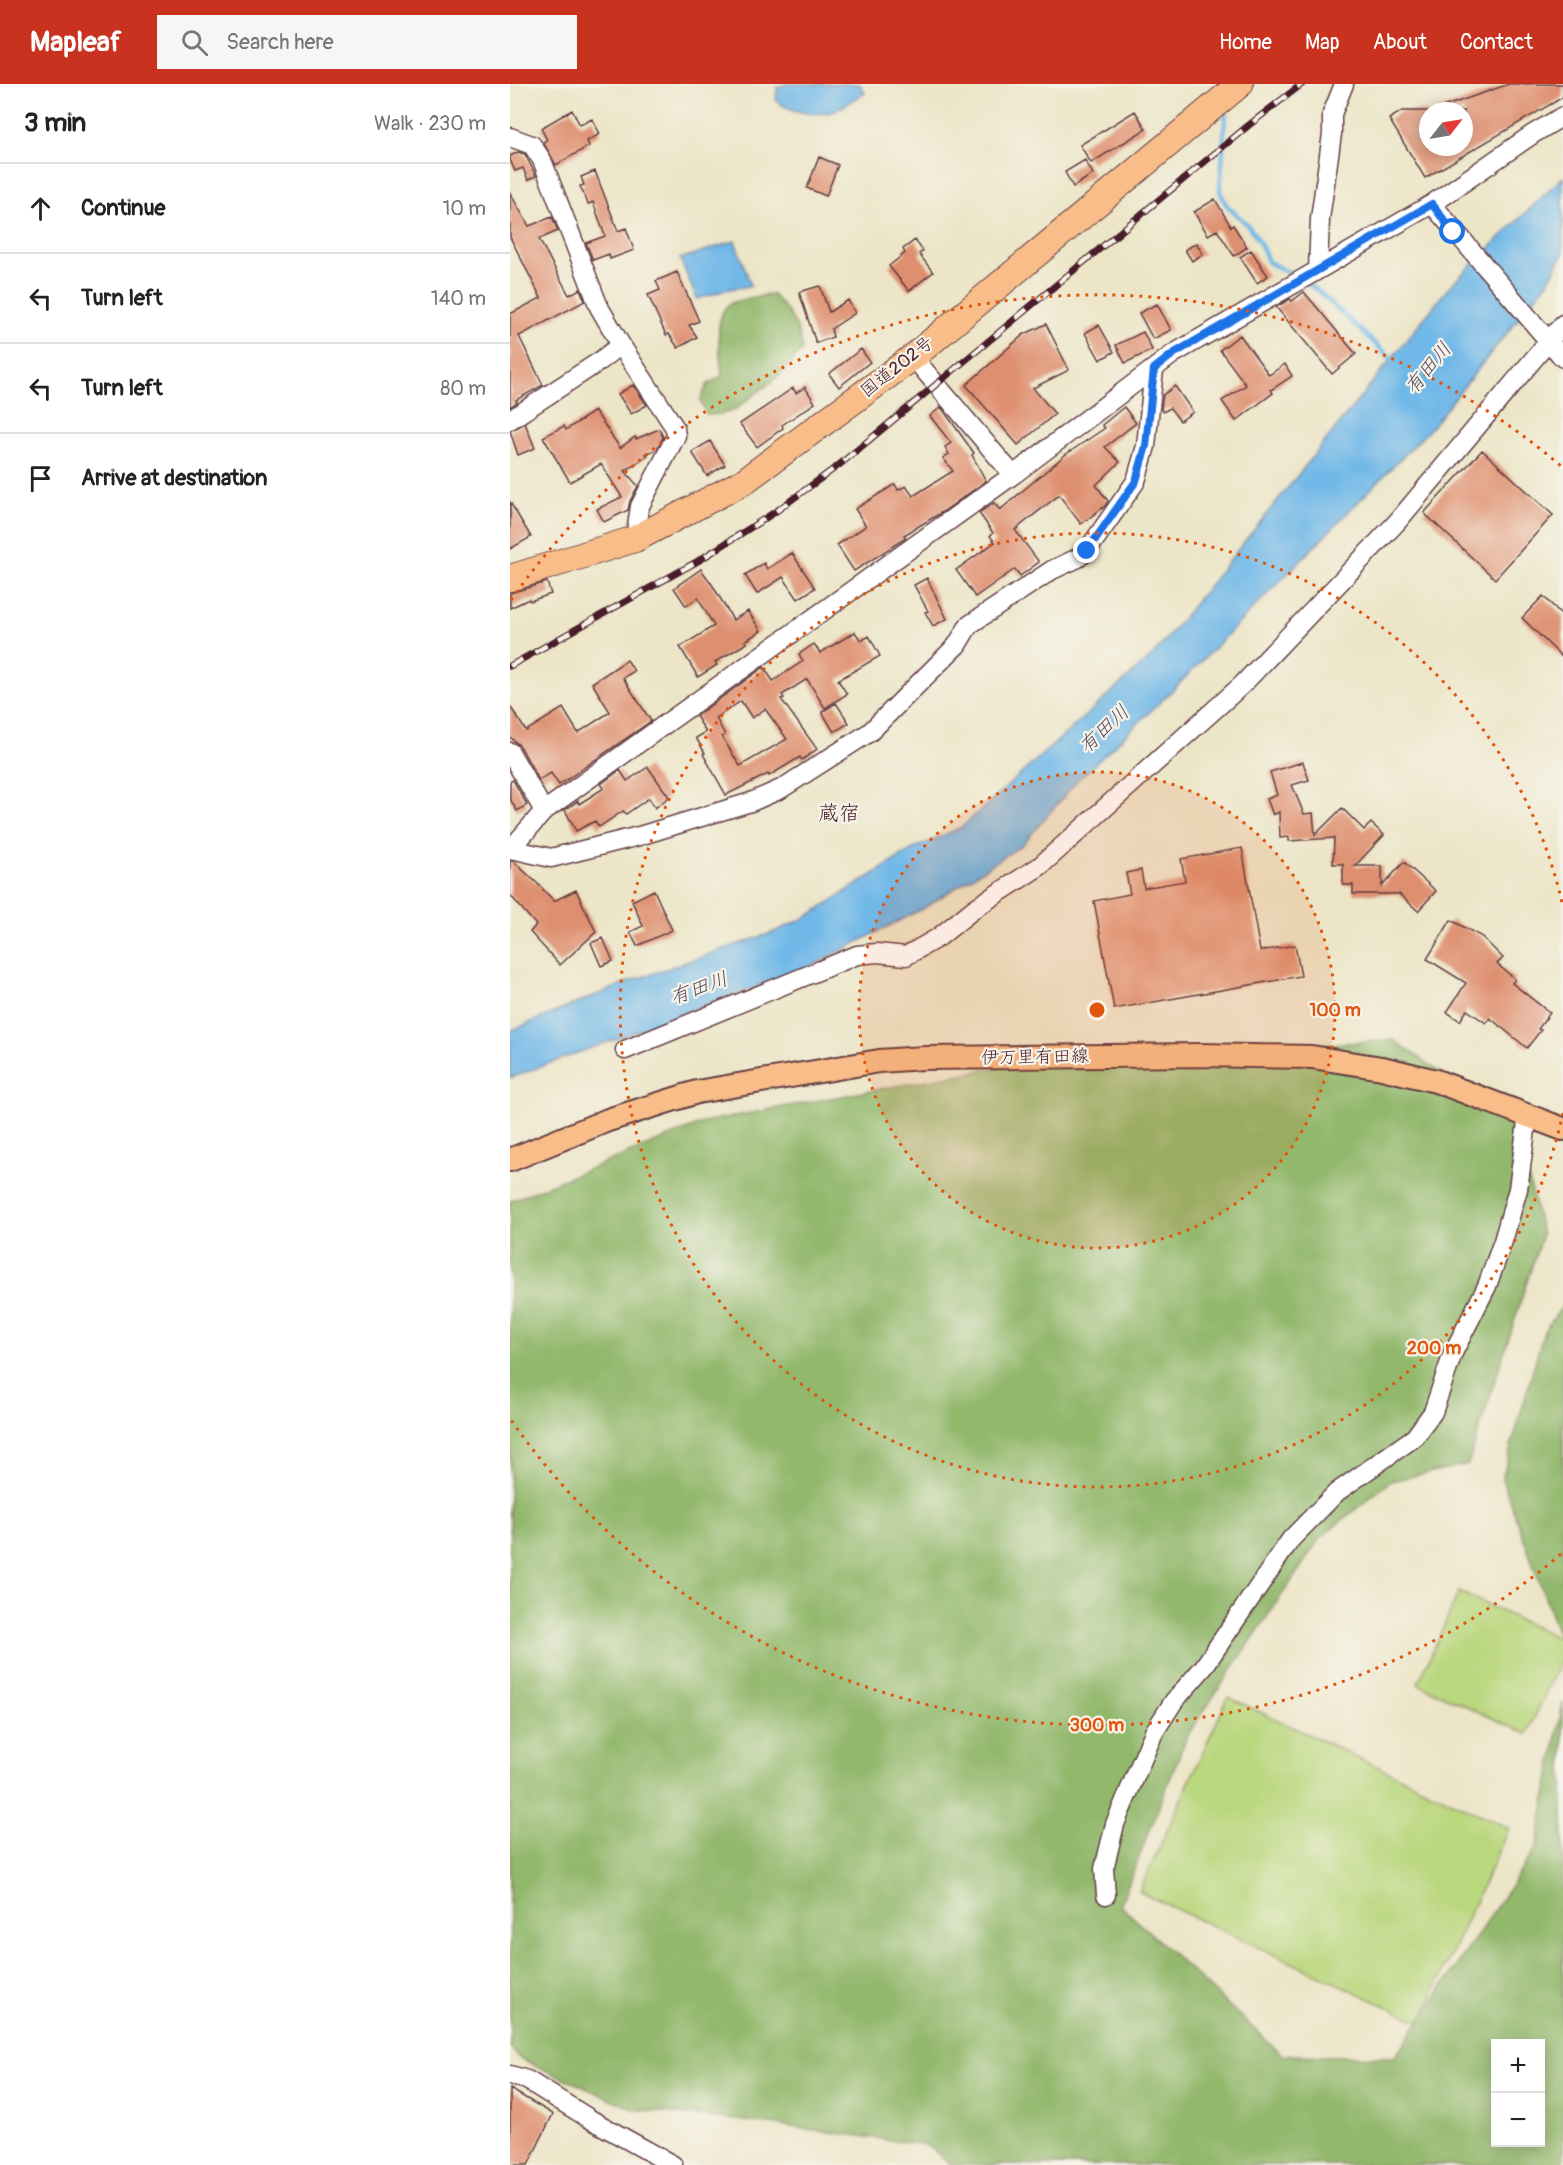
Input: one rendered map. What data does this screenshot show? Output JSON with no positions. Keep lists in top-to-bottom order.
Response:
{
  "streets": {
    "highway": ["国道202号"],
    "main road": ["伊万里有田線"]
  },
  "districts": ["蔵宿"],
  "water": ["有田川"],
  "north": "top right",
  "page": {
    "header": "Mapleaf",
    "search": "Search here",
    "nav": [
      "Home",
      "Map",
      "About",
      "Contact"
    ],
    "heading": ["3 min", "Walk · 230 m"],
    "list": [
      ["Continue", "10 m"],
      ["Turn left", "140 m"],
      ["Turn left", "80 m"],
      "Arrive at destination"
    ],
    "map_buttons": ["+", "−"]
  },
  "rings": ["100 m", "200 m", "300 m"]
}
